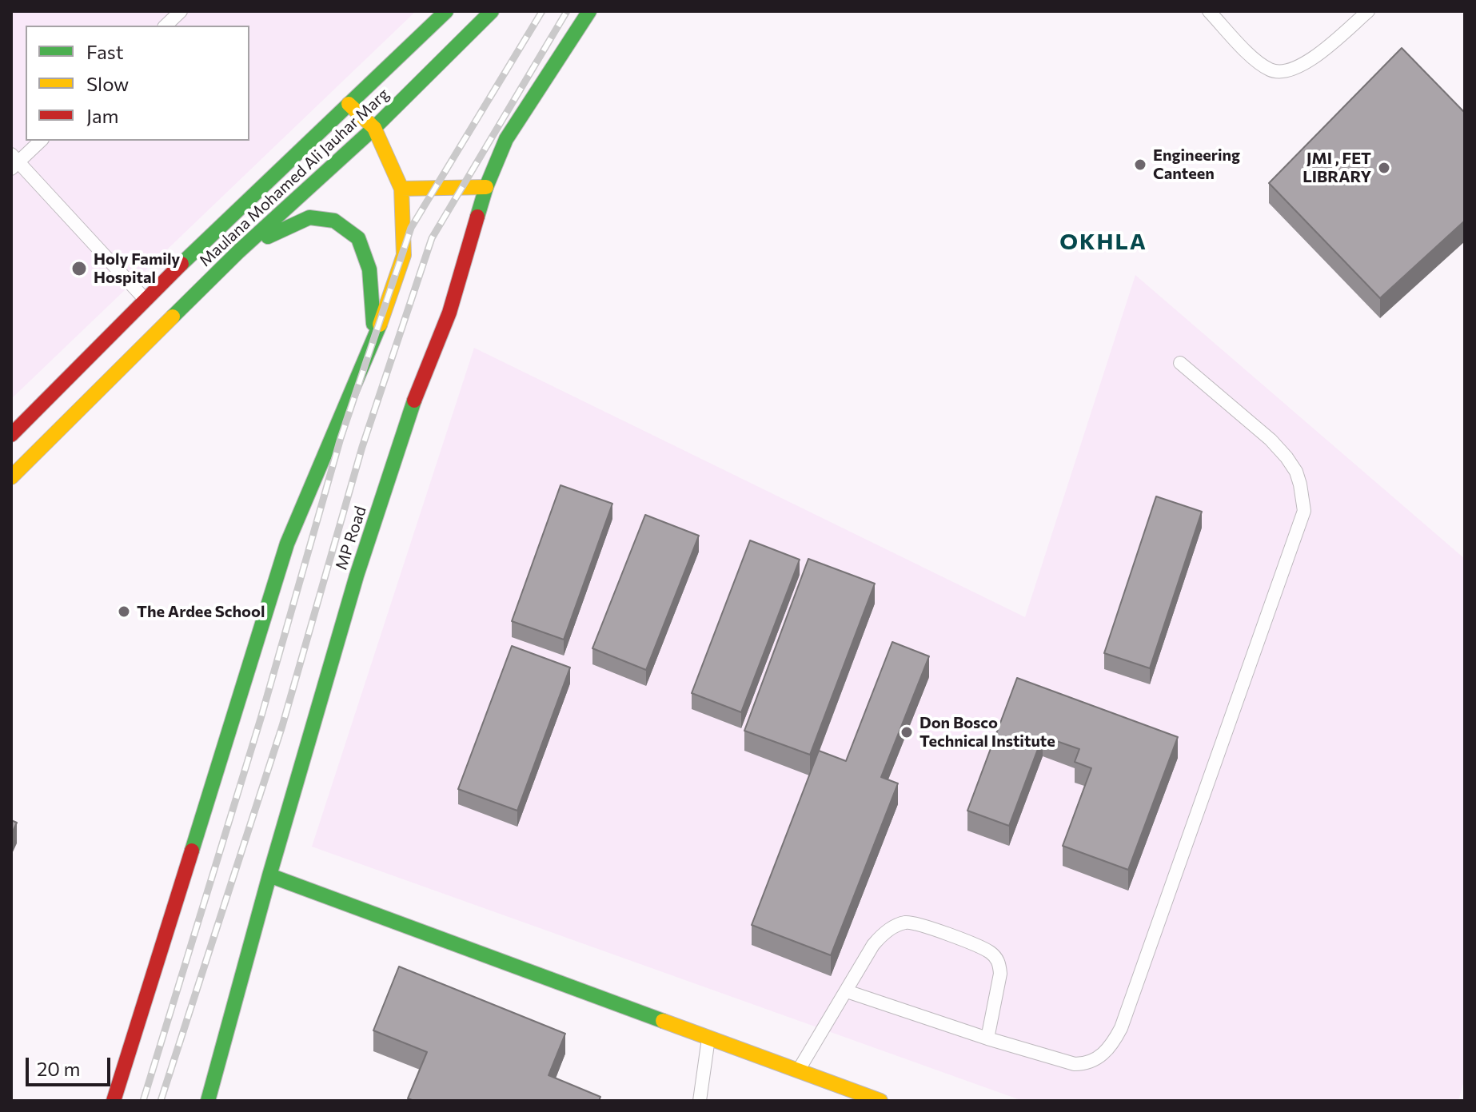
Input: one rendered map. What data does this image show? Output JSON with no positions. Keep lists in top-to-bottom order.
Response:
{
  "streets": {
    "main road": ["Maulana Mohamed Ali Jauhar Marg", "MP Road"]
  },
  "districts": ["OKHLA"],
  "places": [
    "Engineering Canteen",
    "JMI , FET LIBRARY",
    "Holy Family Hospital",
    "The Ardee School",
    "Don Bosco Technical Institute"
  ],
  "legend": ["Fast", "Slow", "Jam"],
  "scale_bar": "20 m"
}
